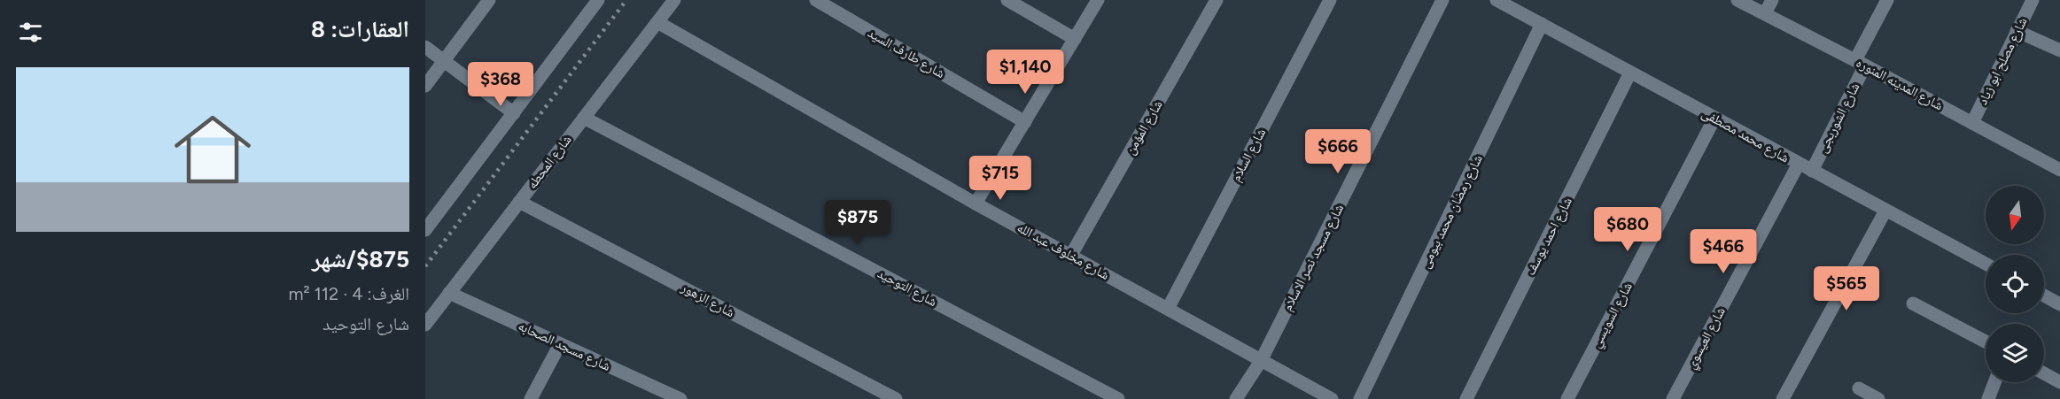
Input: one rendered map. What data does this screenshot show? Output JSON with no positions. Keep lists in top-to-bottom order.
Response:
{
  "streets": {
    "street": [
      "شارع طارف السيد",
      "شارع مصلح ابو زياد",
      "شارع المدينه المنوره",
      "شارع الشوربجى",
      "شارع المؤمن",
      "شارع محمد مصطفى",
      "شارع السلام",
      "شارع المحطه",
      "شارع رمضان محمد بيومى",
      "شارع احمد يوسف",
      "شارع مخلوف عبد الله",
      "شارع مسجد نصر الاسلام",
      "شارع التوحيد",
      "شارع الزهور",
      "شارع السويسي",
      "شارع العيسوي",
      "شارع مسجد الصحابه"
    ]
  },
  "crossings": [
    ["شارع مصلح ابو زياد", "شارع المدينه المنوره"],
    ["شارع المدينه المنوره", "شارع الشوربجى"],
    ["شارع الشوربجى", "شارع محمد مصطفى"],
    ["شارع المؤمن", "شارع مخلوف عبد الله"],
    ["شارع محمد مصطفى", "شارع رمضان محمد بيومى"],
    ["شارع محمد مصطفى", "شارع احمد يوسف"],
    ["شارع محمد مصطفى", "شارع السويسي"],
    ["شارع محمد مصطفى", "شارع العيسوي"],
    ["شارع السلام", "شارع مخلوف عبد الله"],
    ["شارع المحطه", "شارع مخلوف عبد الله"],
    ["شارع المحطه", "شارع التوحيد"],
    ["شارع المحطه", "شارع الزهور"],
    ["شارع المحطه", "شارع مسجد الصحابه"],
    ["شارع مخلوف عبد الله", "شارع مسجد نصر الاسلام"]
  ],
  "north": "bottom",
  "page": {
    "heading": "العقارات: 8",
    "price": [
      "$1,140",
      "$368",
      "$666",
      "$715",
      "$875",
      "$680",
      "$466",
      "$565"
    ],
    "list": [
      {
        "name": "$875/شهر",
        "note": "الغرف: 4 · 112 m² · شارع التوحيد"
      }
    ]
  }
}
